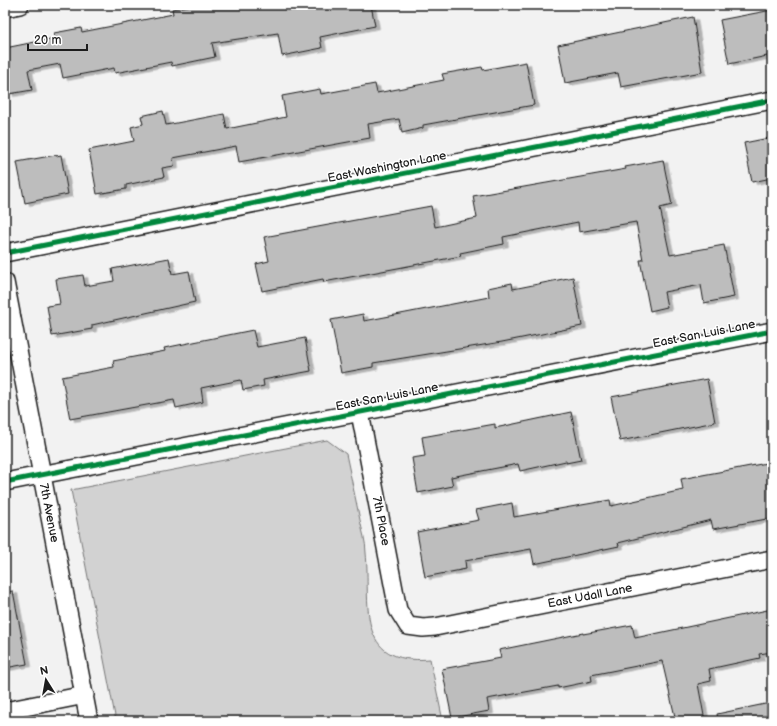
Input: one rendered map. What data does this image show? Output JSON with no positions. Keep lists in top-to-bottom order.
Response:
{
  "streets": {
    "street": [
      "East Washington Lane",
      "East San Luis Lane",
      "7th Avenue",
      "7th Place",
      "East Udall Lane"
    ]
  },
  "crossings": [
    ["East San Luis Lane", "7th Avenue"],
    ["East San Luis Lane", "7th Place"],
    ["7th Place", "East Udall Lane"]
  ],
  "scale_bar": "20 m",
  "north": "top"
}
